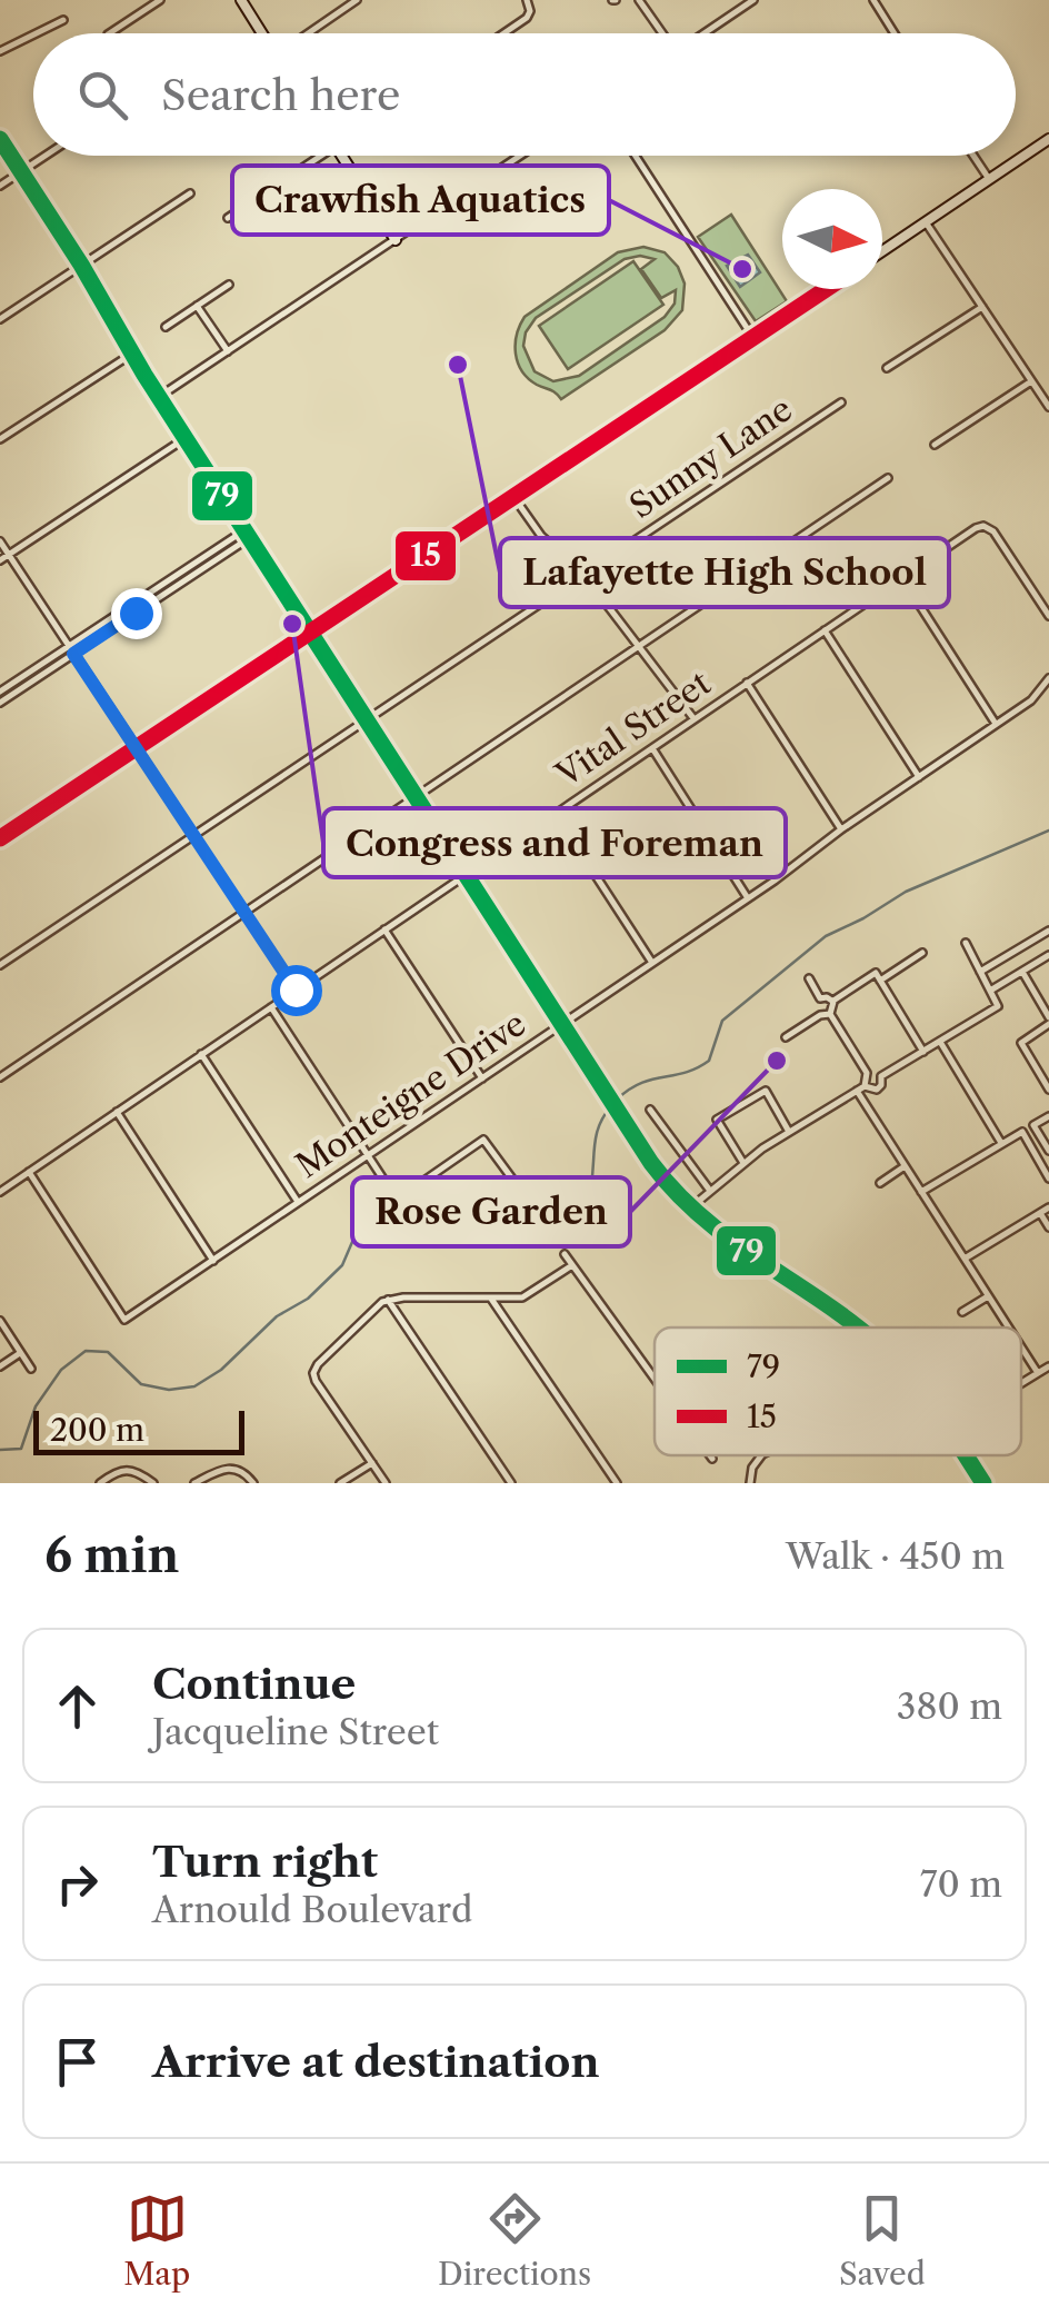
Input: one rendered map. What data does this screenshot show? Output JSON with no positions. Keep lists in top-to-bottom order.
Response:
{
  "streets": {
    "street": ["Sunny Lane", "Vital Street", "Monteigne Drive"]
  },
  "crossings": [
    ["Vital Street", "Monteigne Drive"]
  ],
  "places": [
    "Crawfish Aquatics",
    "Lafayette High School",
    "Congress and Foreman",
    "Rose Garden"
  ],
  "lines": ["transit line 79", "transit line 15"],
  "legend": ["79", "15"],
  "scale_bar": "200 m",
  "north": "right",
  "page": {
    "search": "Search here",
    "scale": "200 m",
    "heading": ["6 min", "Walk · 450 m"],
    "list": [
      ["Continue", "Jacqueline Street", "380 m"],
      ["Turn right", "Arnould Boulevard", "70 m"],
      "Arrive at destination"
    ],
    "nav": ["Map", "Directions", "Saved"]
  }
}
